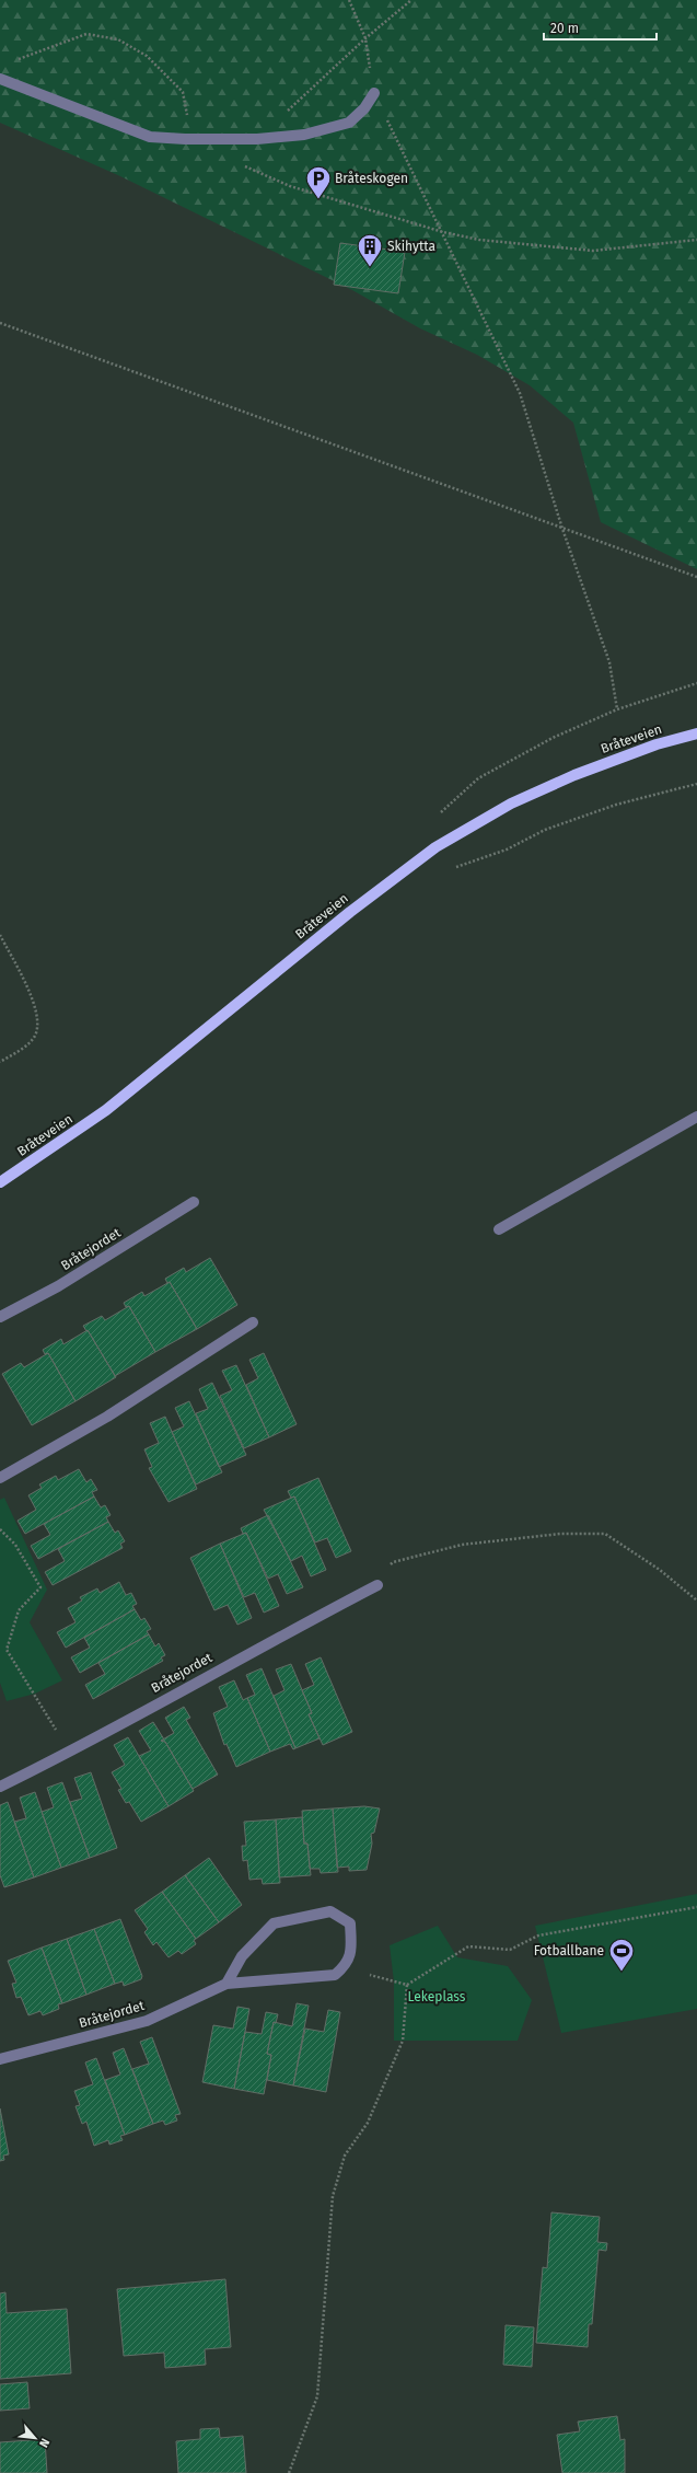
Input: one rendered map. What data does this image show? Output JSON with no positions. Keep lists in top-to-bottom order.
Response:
{
  "streets": {
    "main road": ["Bråteveien"],
    "street": ["Bråtejordet"]
  },
  "parks": ["Lekeplass"],
  "places": {
    "parking": ["Bråteskogen"],
    "building": ["Skihytta"],
    "sports": ["Fotballbane"]
  },
  "scale_bar": "20 m",
  "north": "bottom right"
}
